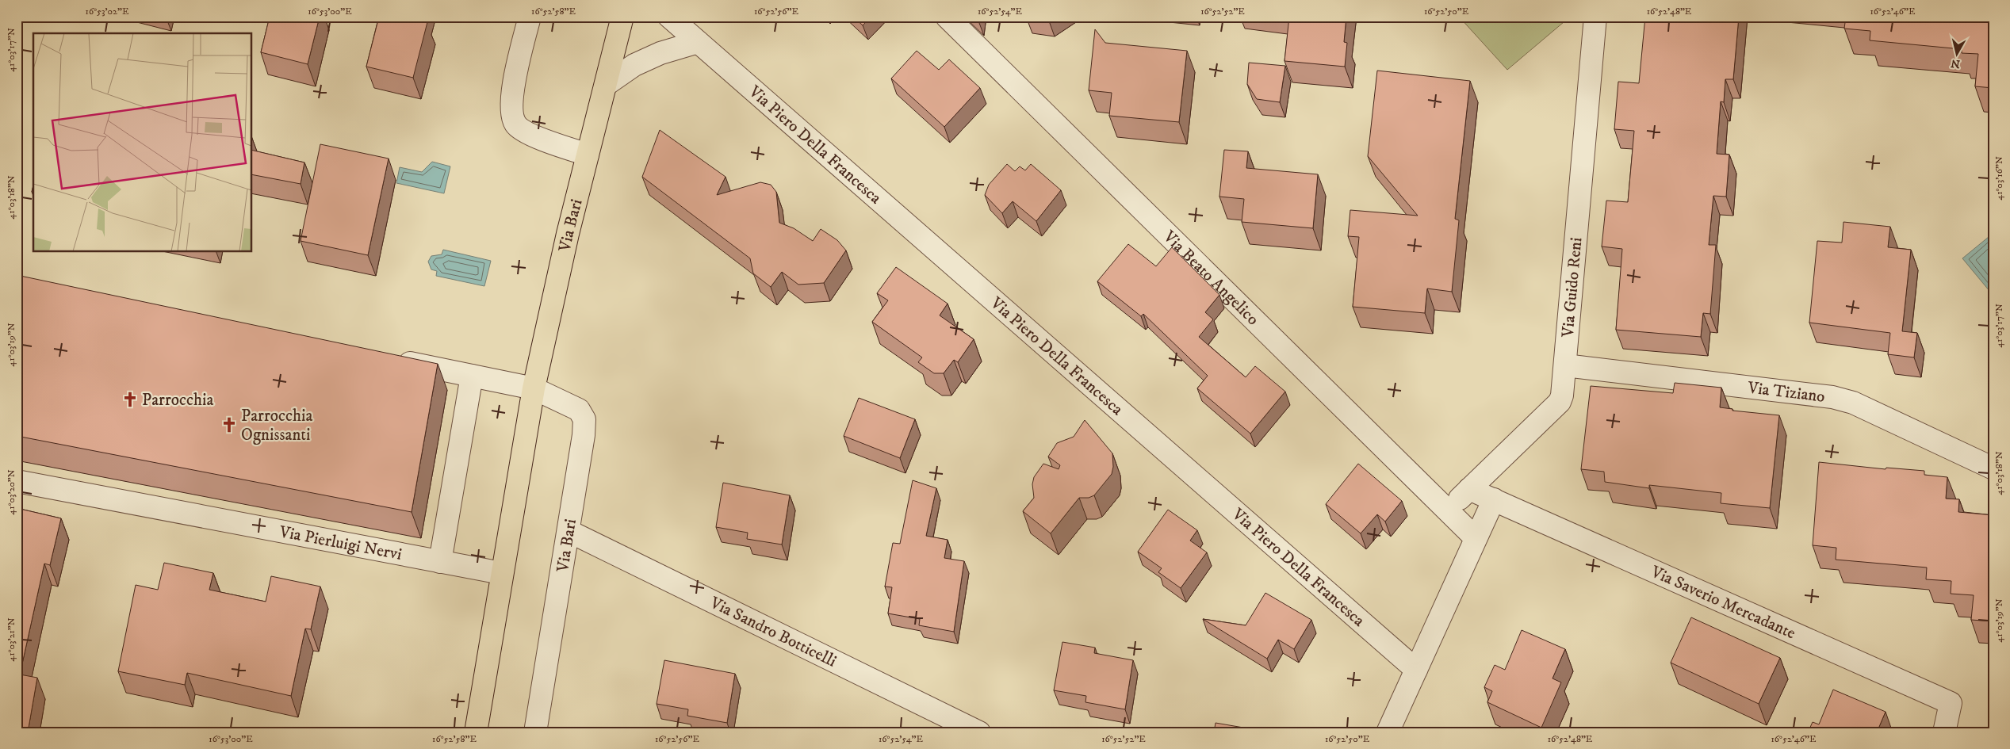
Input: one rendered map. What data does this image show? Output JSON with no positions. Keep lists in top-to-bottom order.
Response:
{
  "streets": {
    "main road": ["Via Bari"],
    "street": [
      "Via Piero Della Francesca",
      "Via Beato Angelico",
      "Via Guido Reni",
      "Via Tiziano",
      "Via Pierluigi Nervi",
      "Via Saverio Mercadante",
      "Via Sandro Botticelli"
    ]
  },
  "crossings": [
    ["Via Bari", "Via Pierluigi Nervi"],
    ["Via Bari", "Via Sandro Botticelli"],
    ["Via Beato Angelico", "Via Guido Reni"],
    ["Via Guido Reni", "Via Tiziano"],
    ["Via Guido Reni", "Via Saverio Mercadante"]
  ],
  "places": {
    "church": ["Parrocchia", "Parrocchia Ognissanti"]
  },
  "north": "bottom",
  "coordinates": [
    "16°53'02\"E",
    "16°53'00\"E",
    "16°52'58\"E",
    "16°52'56\"E",
    "16°52'54\"E",
    "16°52'52\"E",
    "16°52'50\"E",
    "16°52'48\"E",
    "16°52'46\"E",
    "41°03'17\"N",
    "41°03'16\"N",
    "41°03'18\"N",
    "41°03'19\"N",
    "41°03'20\"N",
    "41°03'21\"N"
  ]
}
